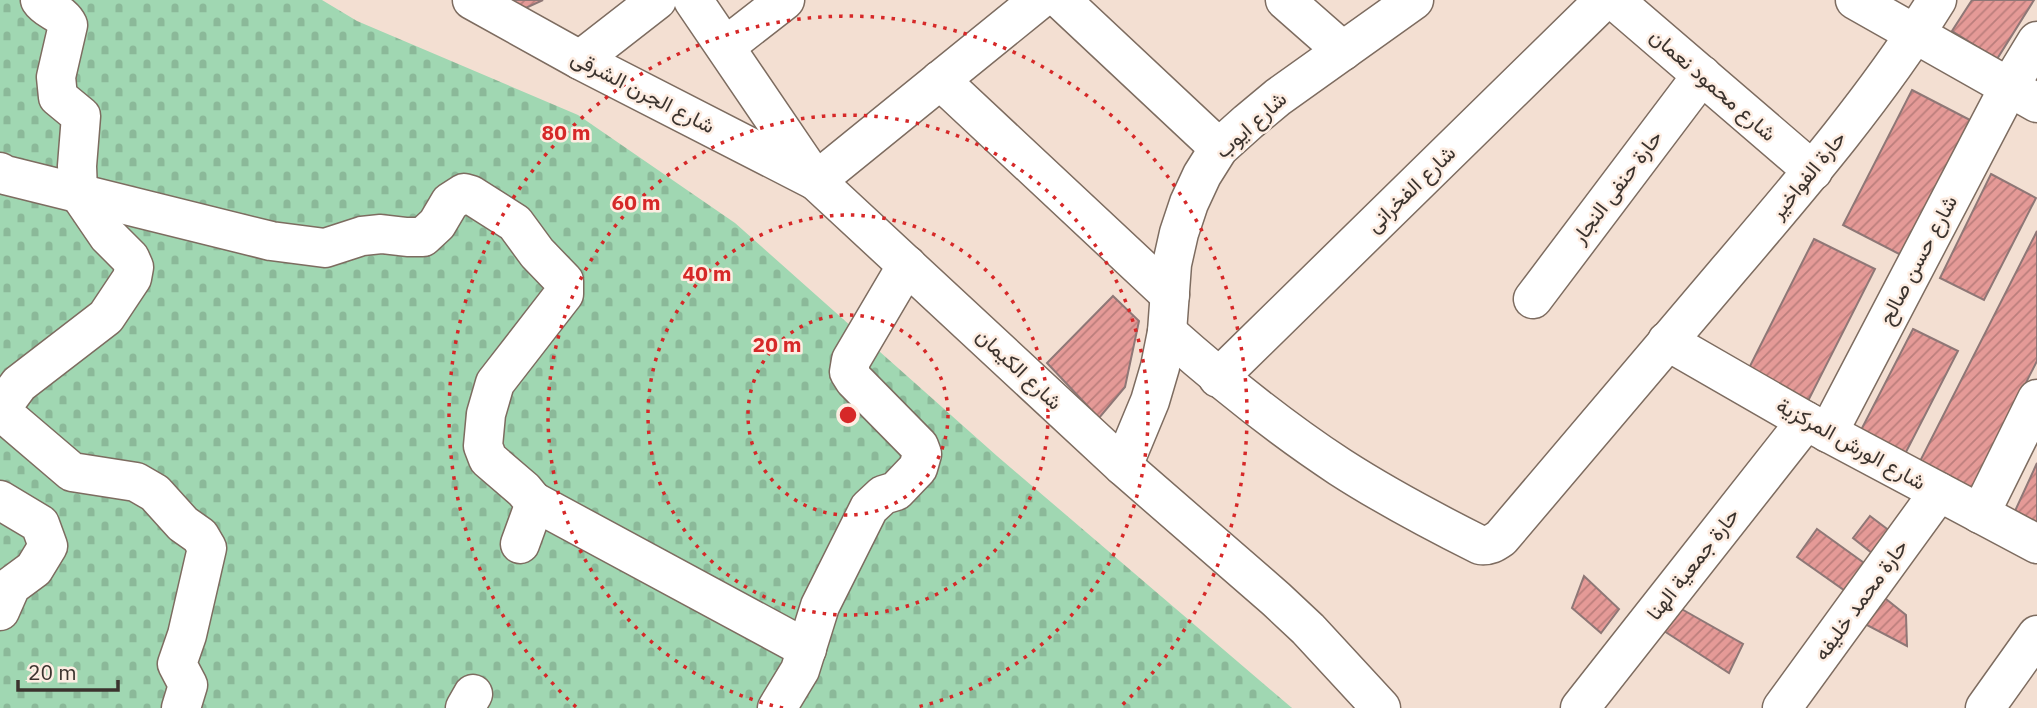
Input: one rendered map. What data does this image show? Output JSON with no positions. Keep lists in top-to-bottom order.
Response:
{
  "streets": {
    "street": [
      "شارع محمود نعمان",
      "شارع الجرن الشرقى",
      "شارع ايوب",
      "حارة الفواخير",
      "حارة حنفى النجار",
      "شارع الفخرانى",
      "شارع حسن صالح",
      "شارع الكيمان",
      "شارع الورش المركزية",
      "حارة جمعية الهنا",
      "حارة محمد خليفه"
    ]
  },
  "crossings": [
    ["شارع محمود نعمان", "حارة الفواخير"],
    ["شارع محمود نعمان", "حارة حنفى النجار"],
    ["شارع الجرن الشرقى", "شارع الكيمان"],
    ["شارع ايوب", "شارع الكيمان"],
    ["حارة الفواخير", "شارع الفخرانى"],
    ["حارة الفواخير", "شارع الورش المركزية"],
    ["شارع حسن صالح", "شارع الورش المركزية"],
    ["شارع حسن صالح", "حارة جمعية الهنا"],
    ["شارع الورش المركزية", "حارة جمعية الهنا"],
    ["شارع الورش المركزية", "حارة محمد خليفه"]
  ],
  "scale_bar": "20 m",
  "rings": [
    "80 m",
    "60 m",
    "40 m",
    "20 m"
  ]
}
